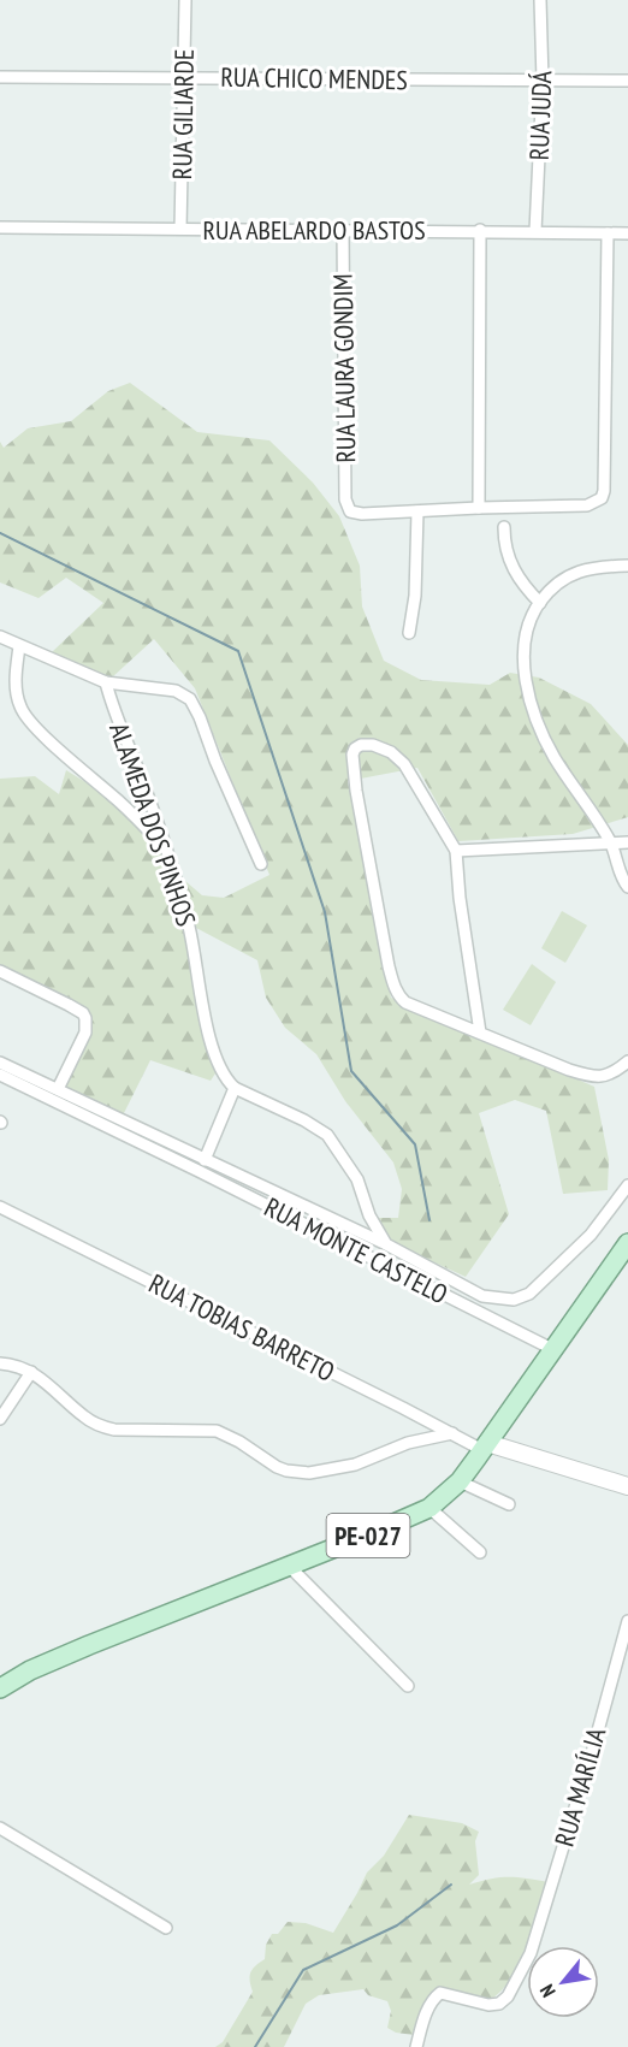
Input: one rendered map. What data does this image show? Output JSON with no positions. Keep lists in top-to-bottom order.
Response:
{
  "streets": {
    "main road": ["PE-027"],
    "street": [
      "RUA CHICO MENDES",
      "RUA GILIARDE",
      "RUA JUDÁ",
      "RUA ABELARDO BASTOS",
      "RUA LAURA GONDIM",
      "ALAMEDA DOS PINHOS",
      "RUA MONTE CASTELO",
      "RUA TOBIAS BARRETO",
      "RUA MARÍLIA"
    ]
  },
  "crossings": [
    ["RUA CHICO MENDES", "RUA GILIARDE"],
    ["RUA CHICO MENDES", "RUA JUDÁ"],
    ["RUA GILIARDE", "RUA ABELARDO BASTOS"],
    ["RUA JUDÁ", "RUA ABELARDO BASTOS"],
    ["RUA ABELARDO BASTOS", "RUA LAURA GONDIM"],
    ["RUA MONTE CASTELO", "PE-027"],
    ["RUA TOBIAS BARRETO", "PE-027"]
  ],
  "north": "bottom left"
}
